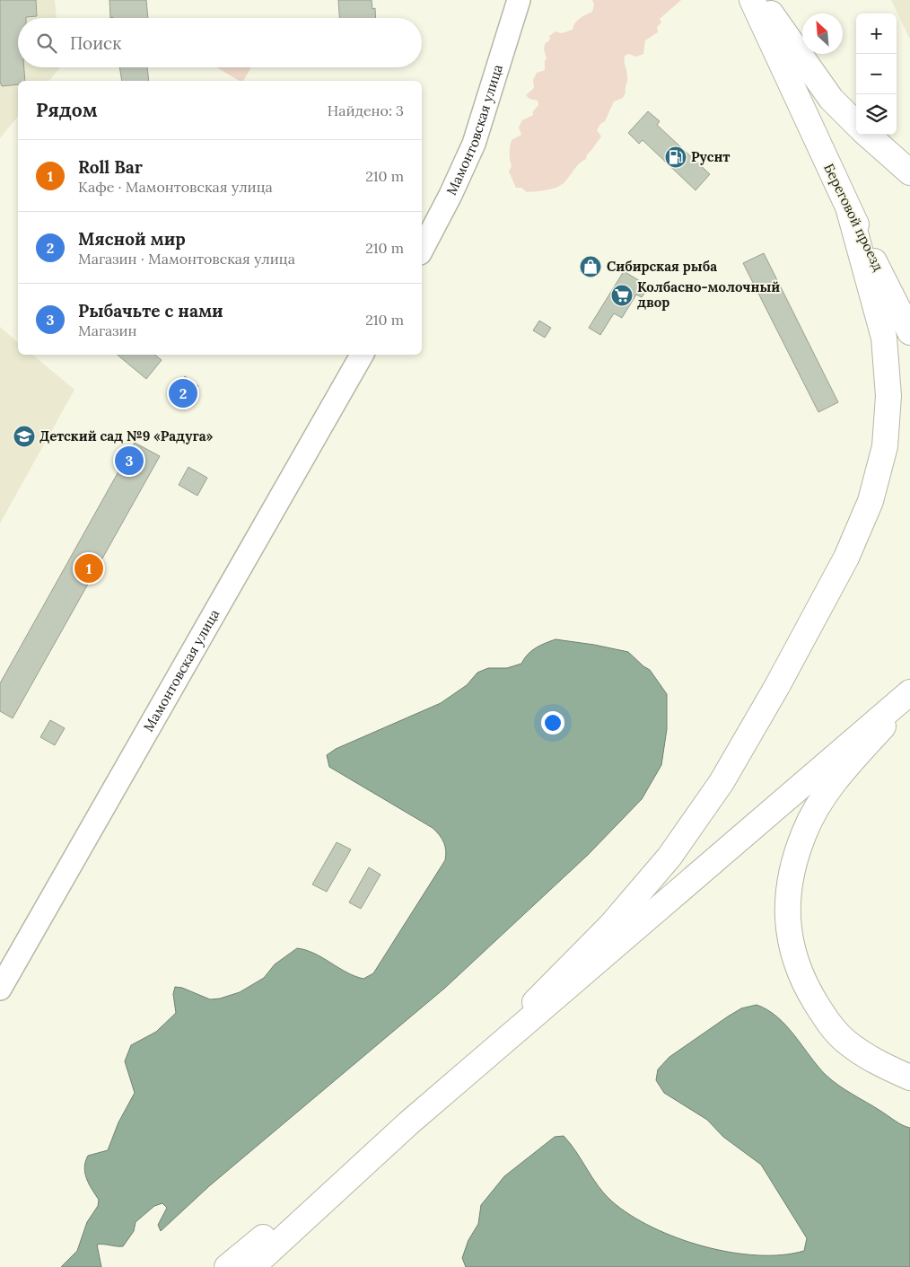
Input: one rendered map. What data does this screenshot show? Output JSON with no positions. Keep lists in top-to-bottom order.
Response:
{
  "streets": {
    "main road": ["Береговой проезд"],
    "street": ["Мамонтовская улица"]
  },
  "places": {
    "fuel station": ["Руснт"],
    "shop": ["Сибирская рыба"],
    "supermarket": ["Колбасно-молочный двор"],
    "school or university": ["Детский сад №9 «Радуга»"]
  },
  "north": "top left",
  "page": {
    "map_buttons": ["+", "−"],
    "search": "Поиск",
    "heading": ["Рядом", "Найдено: 3"],
    "list": [
      {
        "mark": "1",
        "name": "Roll Bar",
        "note": "Кафе · Мамонтовская улица",
        "value": "210 m"
      },
      {
        "mark": "2",
        "name": "Мясной мир",
        "note": "Магазин · Мамонтовская улица",
        "value": "210 m"
      },
      {
        "mark": "3",
        "name": "Рыбачьте с нами",
        "note": "Магазин",
        "value": "210 m"
      }
    ],
    "pins": ["2", "3", "1"]
  }
}
